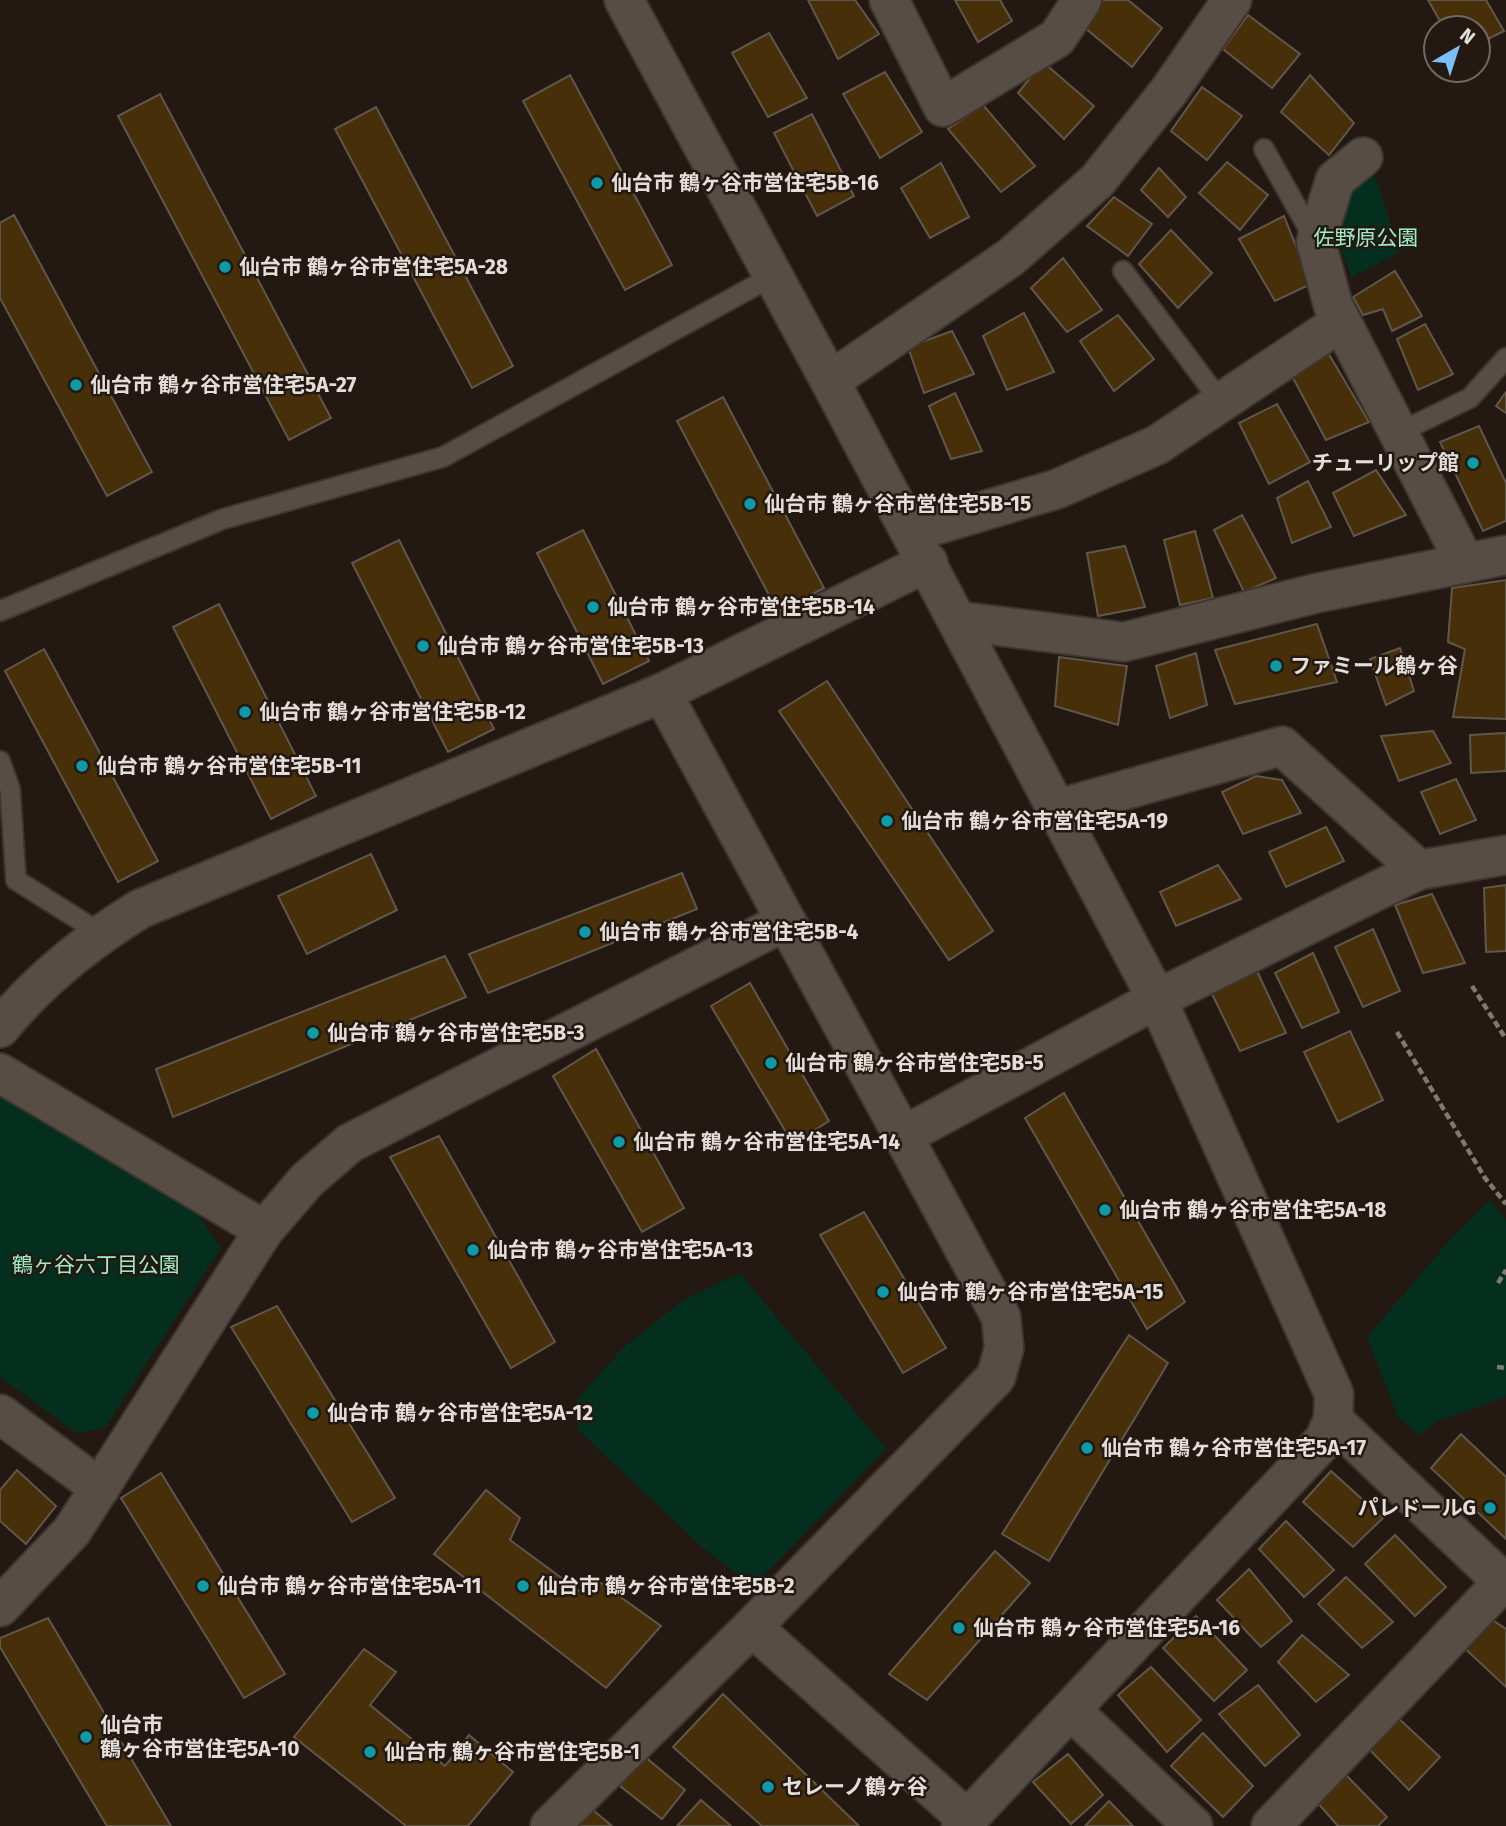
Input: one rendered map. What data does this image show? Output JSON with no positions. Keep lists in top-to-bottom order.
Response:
{
  "parks": ["佐野原公園", "鶴ヶ谷六丁目公園"],
  "places": [
    "仙台市 鶴ヶ谷市営住宅5B-16",
    "仙台市 鶴ヶ谷市営住宅5A-28",
    "仙台市 鶴ヶ谷市営住宅5A-27",
    "チューリップ館",
    "仙台市 鶴ヶ谷市営住宅5B-15",
    "仙台市 鶴ヶ谷市営住宅5B-14",
    "仙台市 鶴ヶ谷市営住宅5B-13",
    "ファミール鶴ヶ谷",
    "仙台市 鶴ヶ谷市営住宅5B-12",
    "仙台市 鶴ヶ谷市営住宅5B-11",
    "仙台市 鶴ヶ谷市営住宅5A-19",
    "仙台市 鶴ヶ谷市営住宅5B-4",
    "仙台市 鶴ヶ谷市営住宅5B-3",
    "仙台市 鶴ヶ谷市営住宅5B-5",
    "仙台市 鶴ヶ谷市営住宅5A-14",
    "仙台市 鶴ヶ谷市営住宅5A-18",
    "仙台市 鶴ヶ谷市営住宅5A-13",
    "仙台市 鶴ヶ谷市営住宅5A-15",
    "仙台市 鶴ヶ谷市営住宅5A-12",
    "仙台市 鶴ヶ谷市営住宅5A-17",
    "パレドールG",
    "仙台市 鶴ヶ谷市営住宅5A-11",
    "仙台市 鶴ヶ谷市営住宅5B-2",
    "仙台市 鶴ヶ谷市営住宅5A-16",
    "仙台市 鶴ヶ谷市営住宅5A-10",
    "仙台市 鶴ヶ谷市営住宅5B-1",
    "セレーノ鶴ヶ谷"
  ],
  "north": "top right"
}
